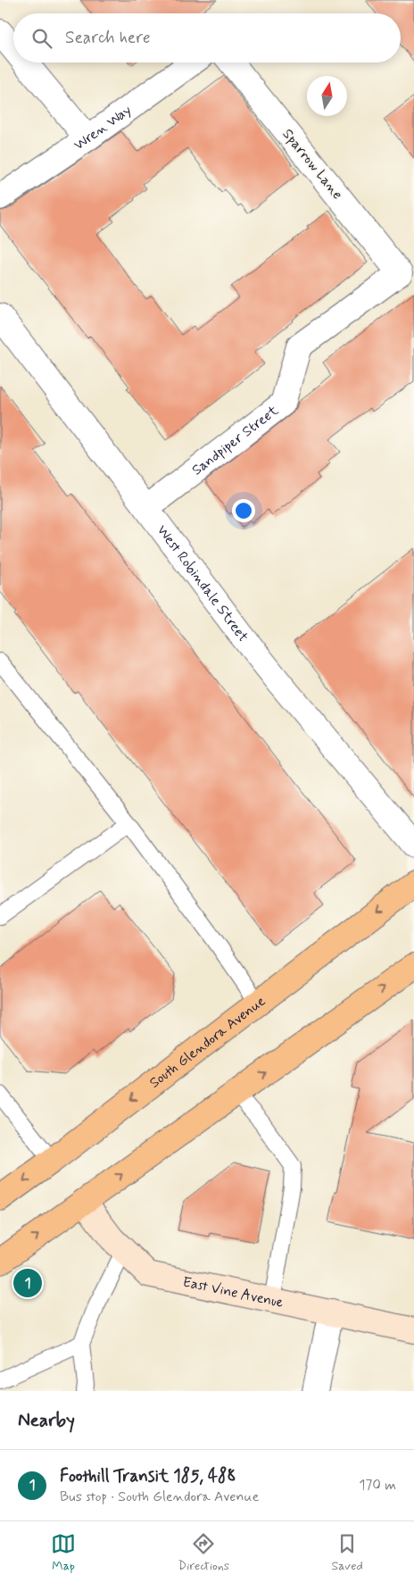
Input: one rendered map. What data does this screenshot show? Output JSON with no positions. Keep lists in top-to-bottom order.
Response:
{
  "streets": {
    "main road": ["South Glendora Avenue"],
    "street": [
      "Wren Way",
      "Sparrow Lane",
      "Sandpiper Street",
      "West Robindale Street",
      "East Vine Avenue"
    ]
  },
  "crossings": [
    ["Sparrow Lane", "Sandpiper Street"],
    ["Sandpiper Street", "West Robindale Street"]
  ],
  "north": "top",
  "page": {
    "search": "Search here",
    "pins": "1",
    "heading": "Nearby",
    "list": [
      {
        "mark": "1",
        "name": "Foothill Transit 185, 488",
        "note": "Bus stop · South Glendora Avenue",
        "value": "170 m"
      }
    ],
    "nav": ["Map", "Directions", "Saved"]
  }
}
